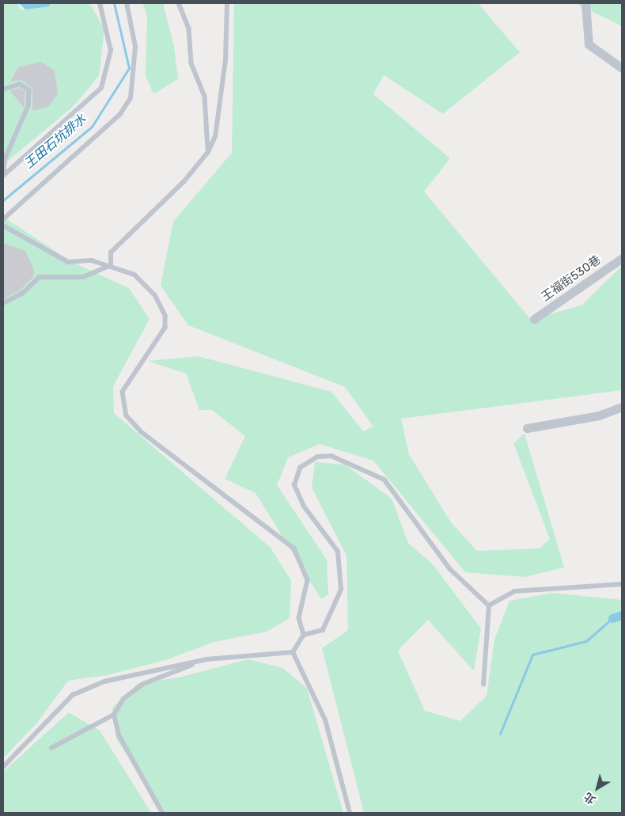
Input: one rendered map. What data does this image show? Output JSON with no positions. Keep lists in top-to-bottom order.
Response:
{
  "streets": {
    "street": ["王福街530巷"]
  },
  "water": ["王田石坑排水"],
  "north": "bottom left"
}
